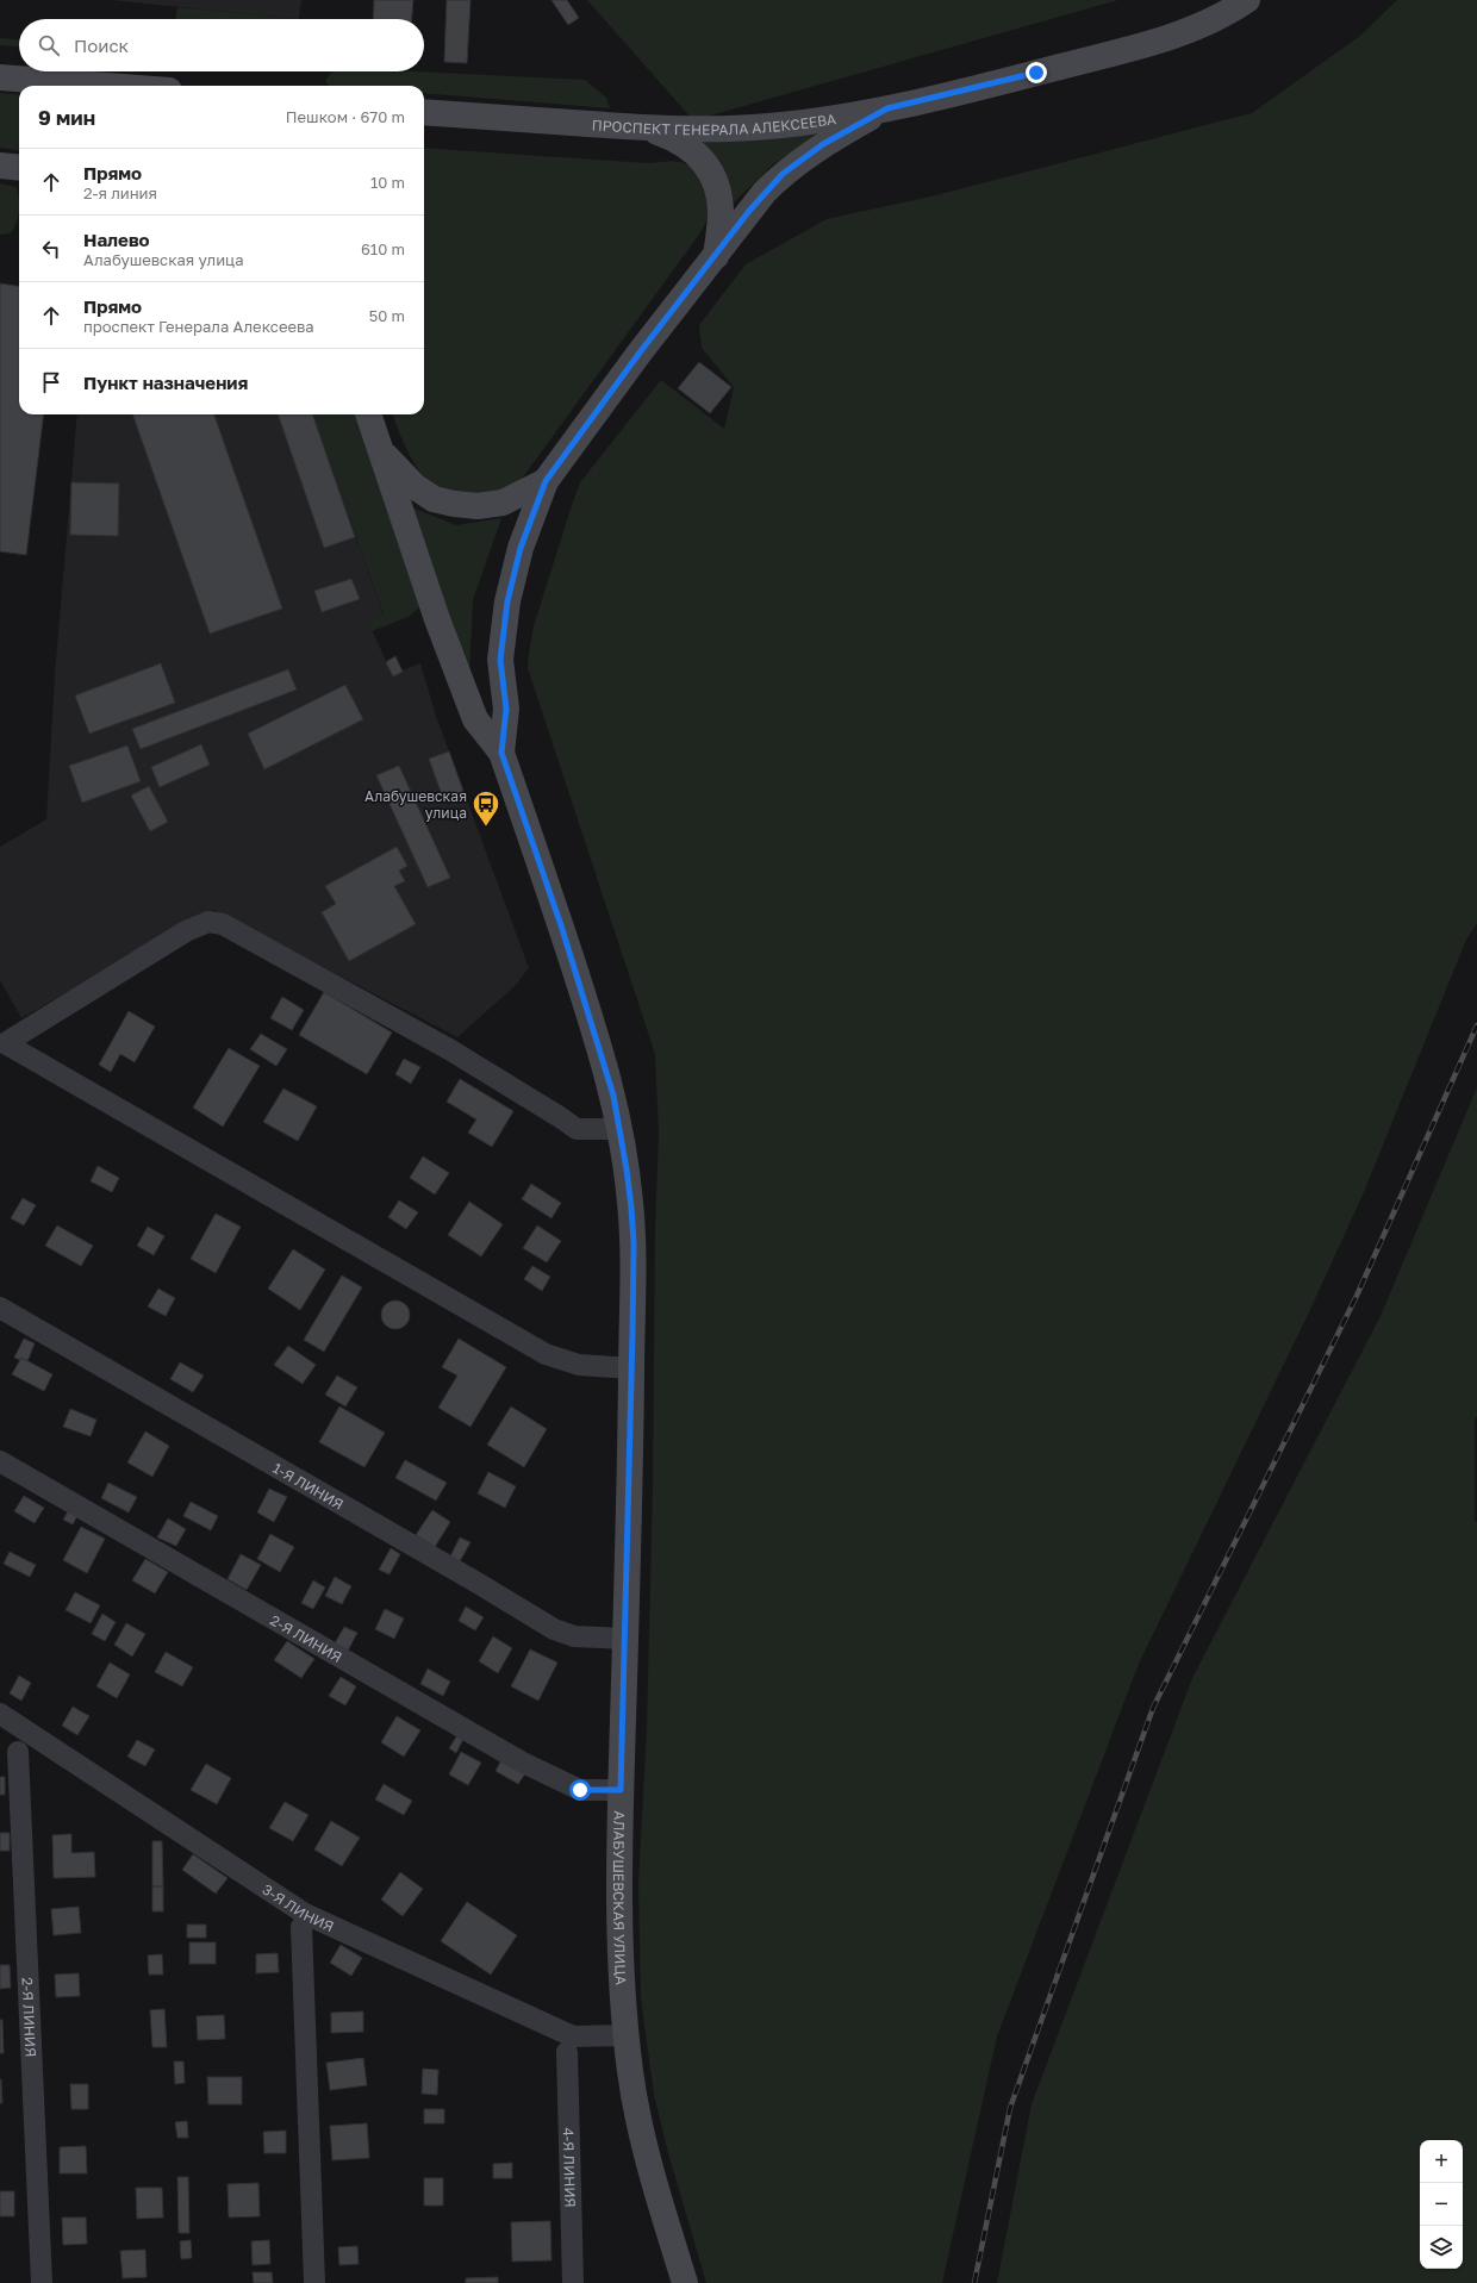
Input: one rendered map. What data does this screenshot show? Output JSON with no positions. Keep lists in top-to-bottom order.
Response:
{
  "streets": {
    "street": [
      "ПРОСПЕКТ ГЕНЕРАЛА АЛЕКСЕЕВА",
      "1-Я ЛИНИЯ",
      "2-Я ЛИНИЯ",
      "АЛАБУШЕВСКАЯ УЛИЦА",
      "3-Я ЛИНИЯ",
      "4-Я ЛИНИЯ"
    ]
  },
  "crossings": [
    ["ПРОСПЕКТ ГЕНЕРАЛА АЛЕКСЕЕВА", "АЛАБУШЕВСКАЯ УЛИЦА"],
    ["1-Я ЛИНИЯ", "АЛАБУШЕВСКАЯ УЛИЦА"],
    ["2-Я ЛИНИЯ", "АЛАБУШЕВСКАЯ УЛИЦА"],
    ["АЛАБУШЕВСКАЯ УЛИЦА", "3-Я ЛИНИЯ"]
  ],
  "places": {
    "bus stop": ["Алабушевская улица"]
  },
  "page": {
    "search": "Поиск",
    "heading": ["9 мин", "Пешком · 670 m"],
    "list": [
      ["Прямо", "2-я линия", "10 m"],
      ["Налево", "Алабушевская улица", "610 m"],
      ["Прямо", "проспект Генерала Алексеева", "50 m"],
      "Пункт назначения"
    ],
    "map_buttons": ["+", "−"]
  }
}
